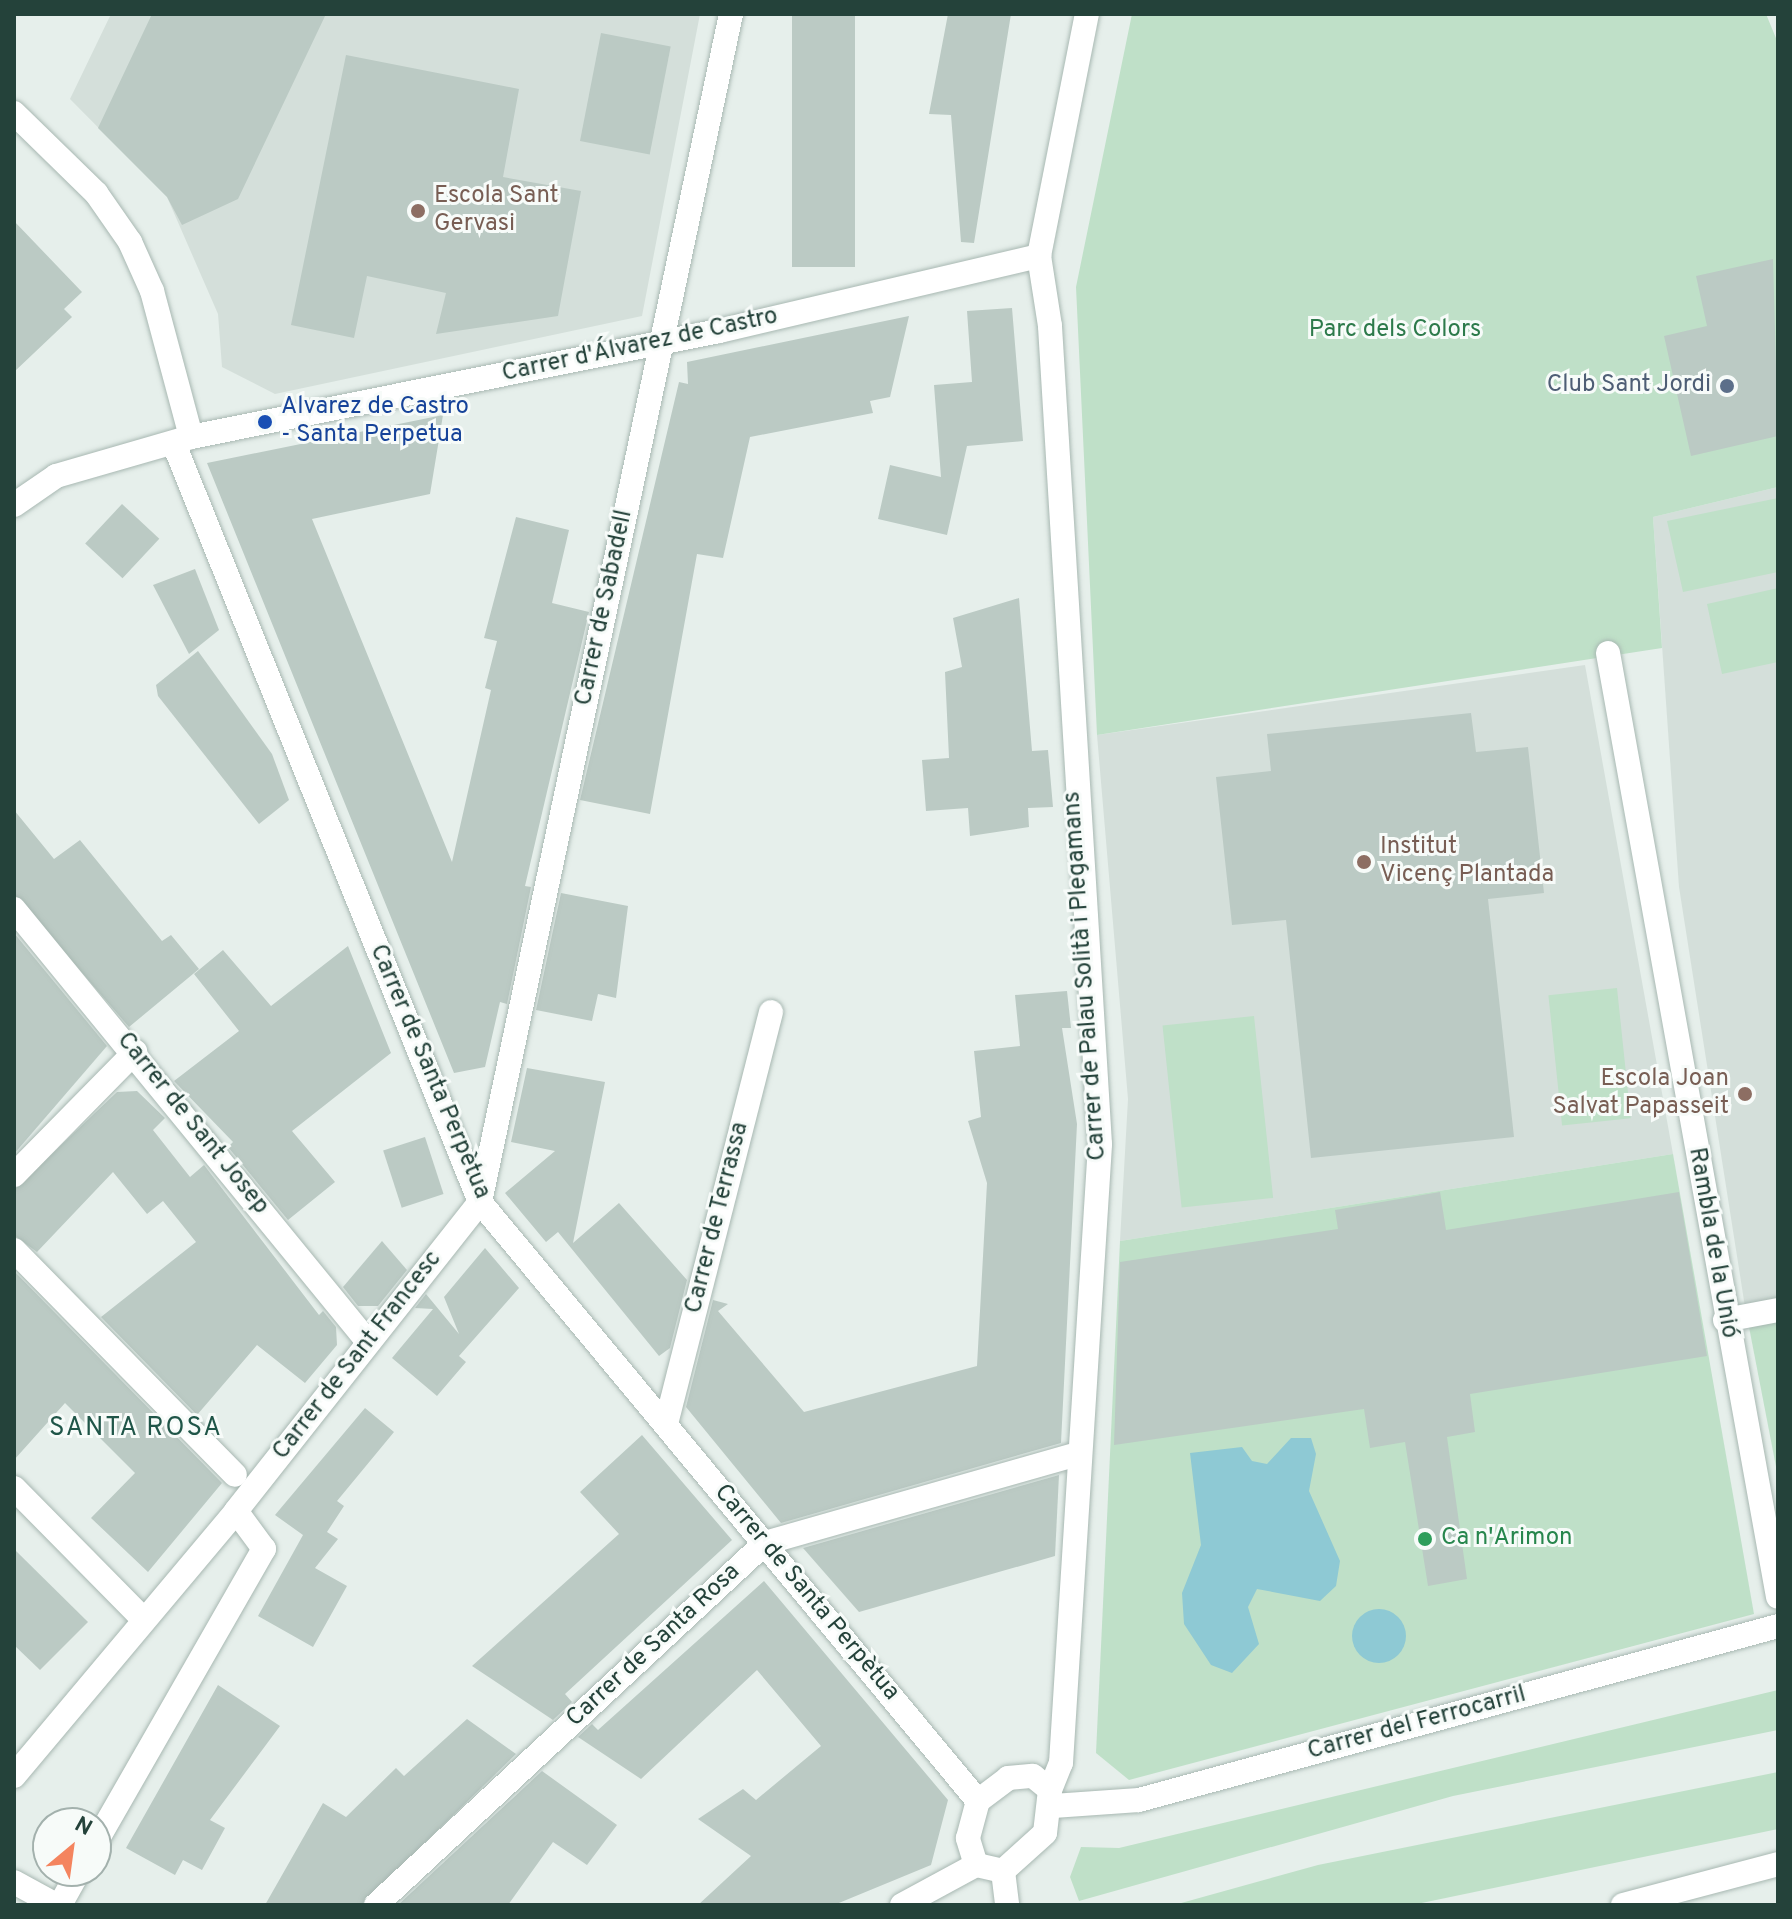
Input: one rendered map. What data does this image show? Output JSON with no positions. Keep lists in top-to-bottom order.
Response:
{
  "streets": {
    "street": [
      "Carrer d'Álvarez de Castro",
      "Carrer de Sabadell",
      "Carrer de Palau Solità i Plegamans",
      "Carrer de Santa Perpètua",
      "Carrer de Sant Josep",
      "Carrer de Terrassa",
      "Rambla de la Unió",
      "Carrer de Sant Francesc",
      "Carrer de Santa Rosa",
      "Carrer del Ferrocarril"
    ]
  },
  "crossings": [
    ["Carrer d'Álvarez de Castro", "Carrer de Sabadell"],
    ["Carrer d'Álvarez de Castro", "Carrer de Palau Solità i Plegamans"],
    ["Carrer d'Álvarez de Castro", "Carrer de Santa Perpètua"],
    ["Carrer de Sabadell", "Carrer de Santa Perpètua"],
    ["Carrer de Sabadell", "Carrer de Sant Francesc"],
    ["Carrer de Palau Solità i Plegamans", "Carrer de Santa Perpètua"],
    ["Carrer de Palau Solità i Plegamans", "Carrer de Santa Rosa"],
    ["Carrer de Palau Solità i Plegamans", "Carrer del Ferrocarril"],
    ["Carrer de Santa Perpètua", "Carrer de Terrassa"],
    ["Carrer de Santa Perpètua", "Carrer de Sant Francesc"],
    ["Carrer de Santa Perpètua", "Carrer de Santa Rosa"],
    ["Carrer de Santa Perpètua", "Carrer del Ferrocarril"],
    ["Carrer de Sant Josep", "Carrer de Sant Francesc"]
  ],
  "districts": ["SANTA ROSA"],
  "parks": ["Parc dels Colors"],
  "places": [
    "Escola Sant Gervasi",
    "Club Sant Jordi",
    "Alvarez de Castro - Santa Perpetua",
    "Institut Vicenç Plantada",
    "Escola Joan Salvat Papasseit",
    "Ca n'Arimon"
  ],
  "north": "top right"
}
